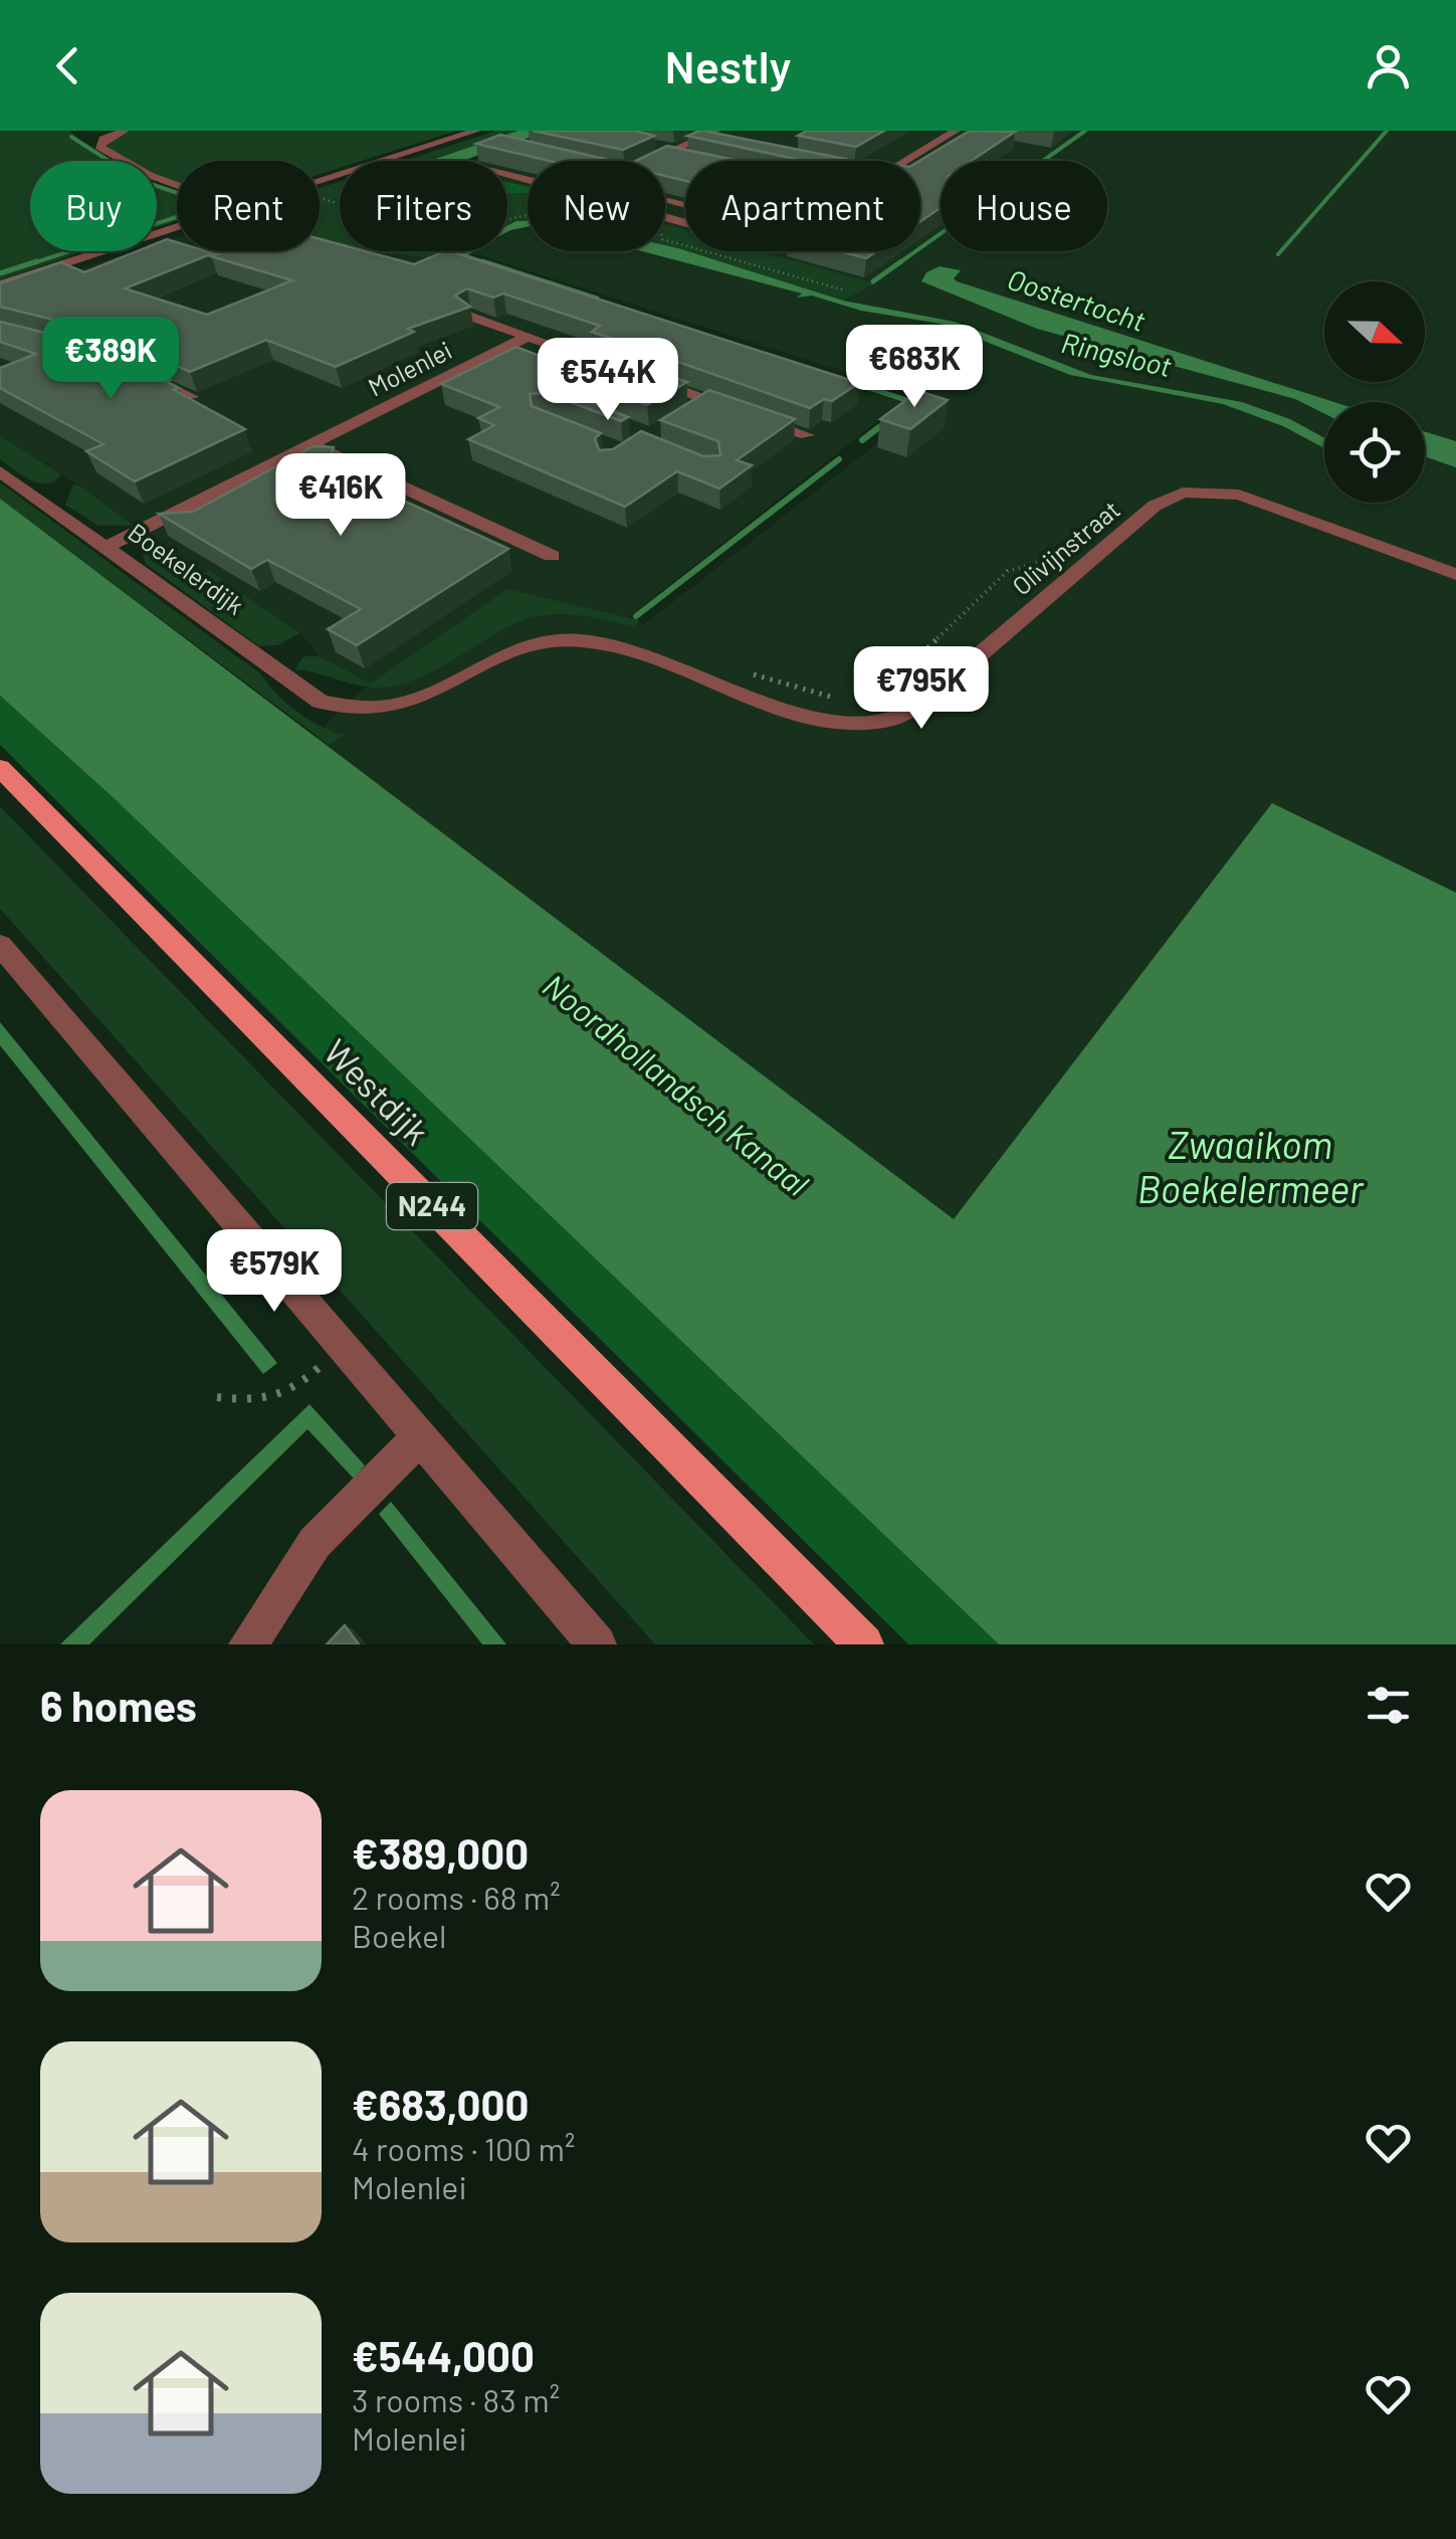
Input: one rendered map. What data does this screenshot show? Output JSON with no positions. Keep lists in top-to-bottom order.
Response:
{
  "streets": {
    "main road": ["Westdijk", "N244"],
    "street": ["Molenlei", "Olivijnstraat", "Boekelerdijk"]
  },
  "crossings": [
    ["Molenlei", "Boekelerdijk"],
    ["Olivijnstraat", "Boekelerdijk"]
  ],
  "water": [
    "Oostertocht",
    "Ringsloot",
    "Noordhollandsch Kanaal",
    "Zwaaikom Boekelermeer"
  ],
  "north": "right",
  "page": {
    "header": "Nestly",
    "chip": [
      "Buy",
      "Rent",
      "Filters",
      "New",
      "Apartment",
      "House"
    ],
    "price": [
      "€389K",
      "€683K",
      "€544K",
      "€416K",
      "€795K",
      "€579K"
    ],
    "heading": "6 homes",
    "list": [
      {
        "name": "€389,000",
        "note": "2 rooms · 68 m² · Boekel"
      },
      {
        "name": "€683,000",
        "note": "4 rooms · 100 m² · Molenlei"
      },
      {
        "name": "€544,000",
        "note": "3 rooms · 83 m² · Molenlei"
      }
    ]
  }
}
